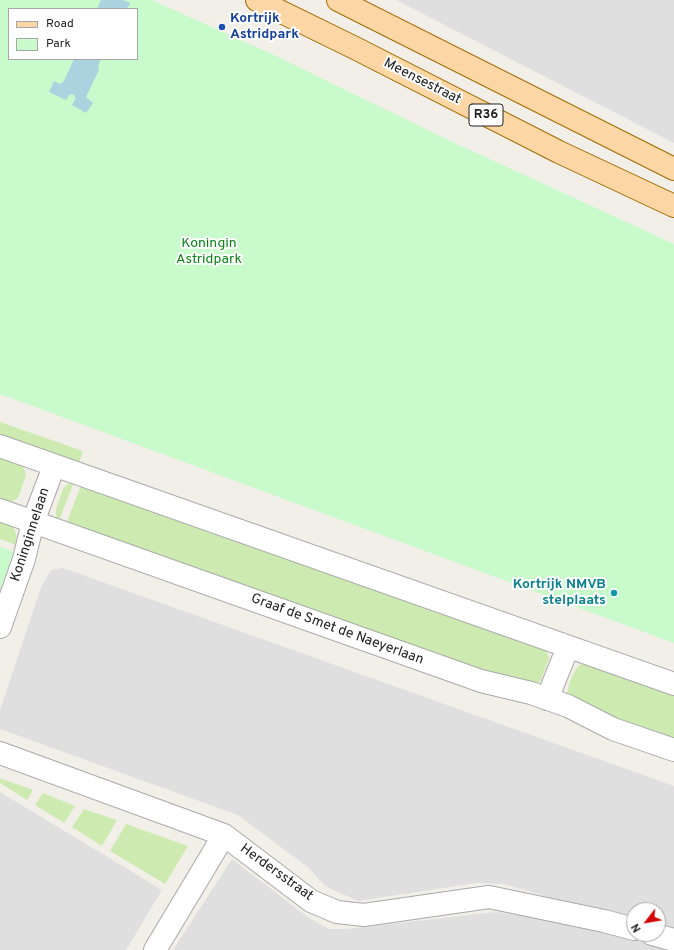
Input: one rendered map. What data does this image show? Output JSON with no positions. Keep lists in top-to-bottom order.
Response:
{
  "streets": {
    "main road": ["Meensestraat", "R36"],
    "street": ["Koninginnelaan", "Graaf de Smet de Naeyerlaan", "Herdersstraat"]
  },
  "crossings": [
    ["Koninginnelaan", "Graaf de Smet de Naeyerlaan"]
  ],
  "parks": ["Koningin Astridpark"],
  "places": ["Kortrijk Astridpark", "Kortrijk NMVB stelplaats"],
  "legend": ["Road", "Park"],
  "north": "bottom left"
}
